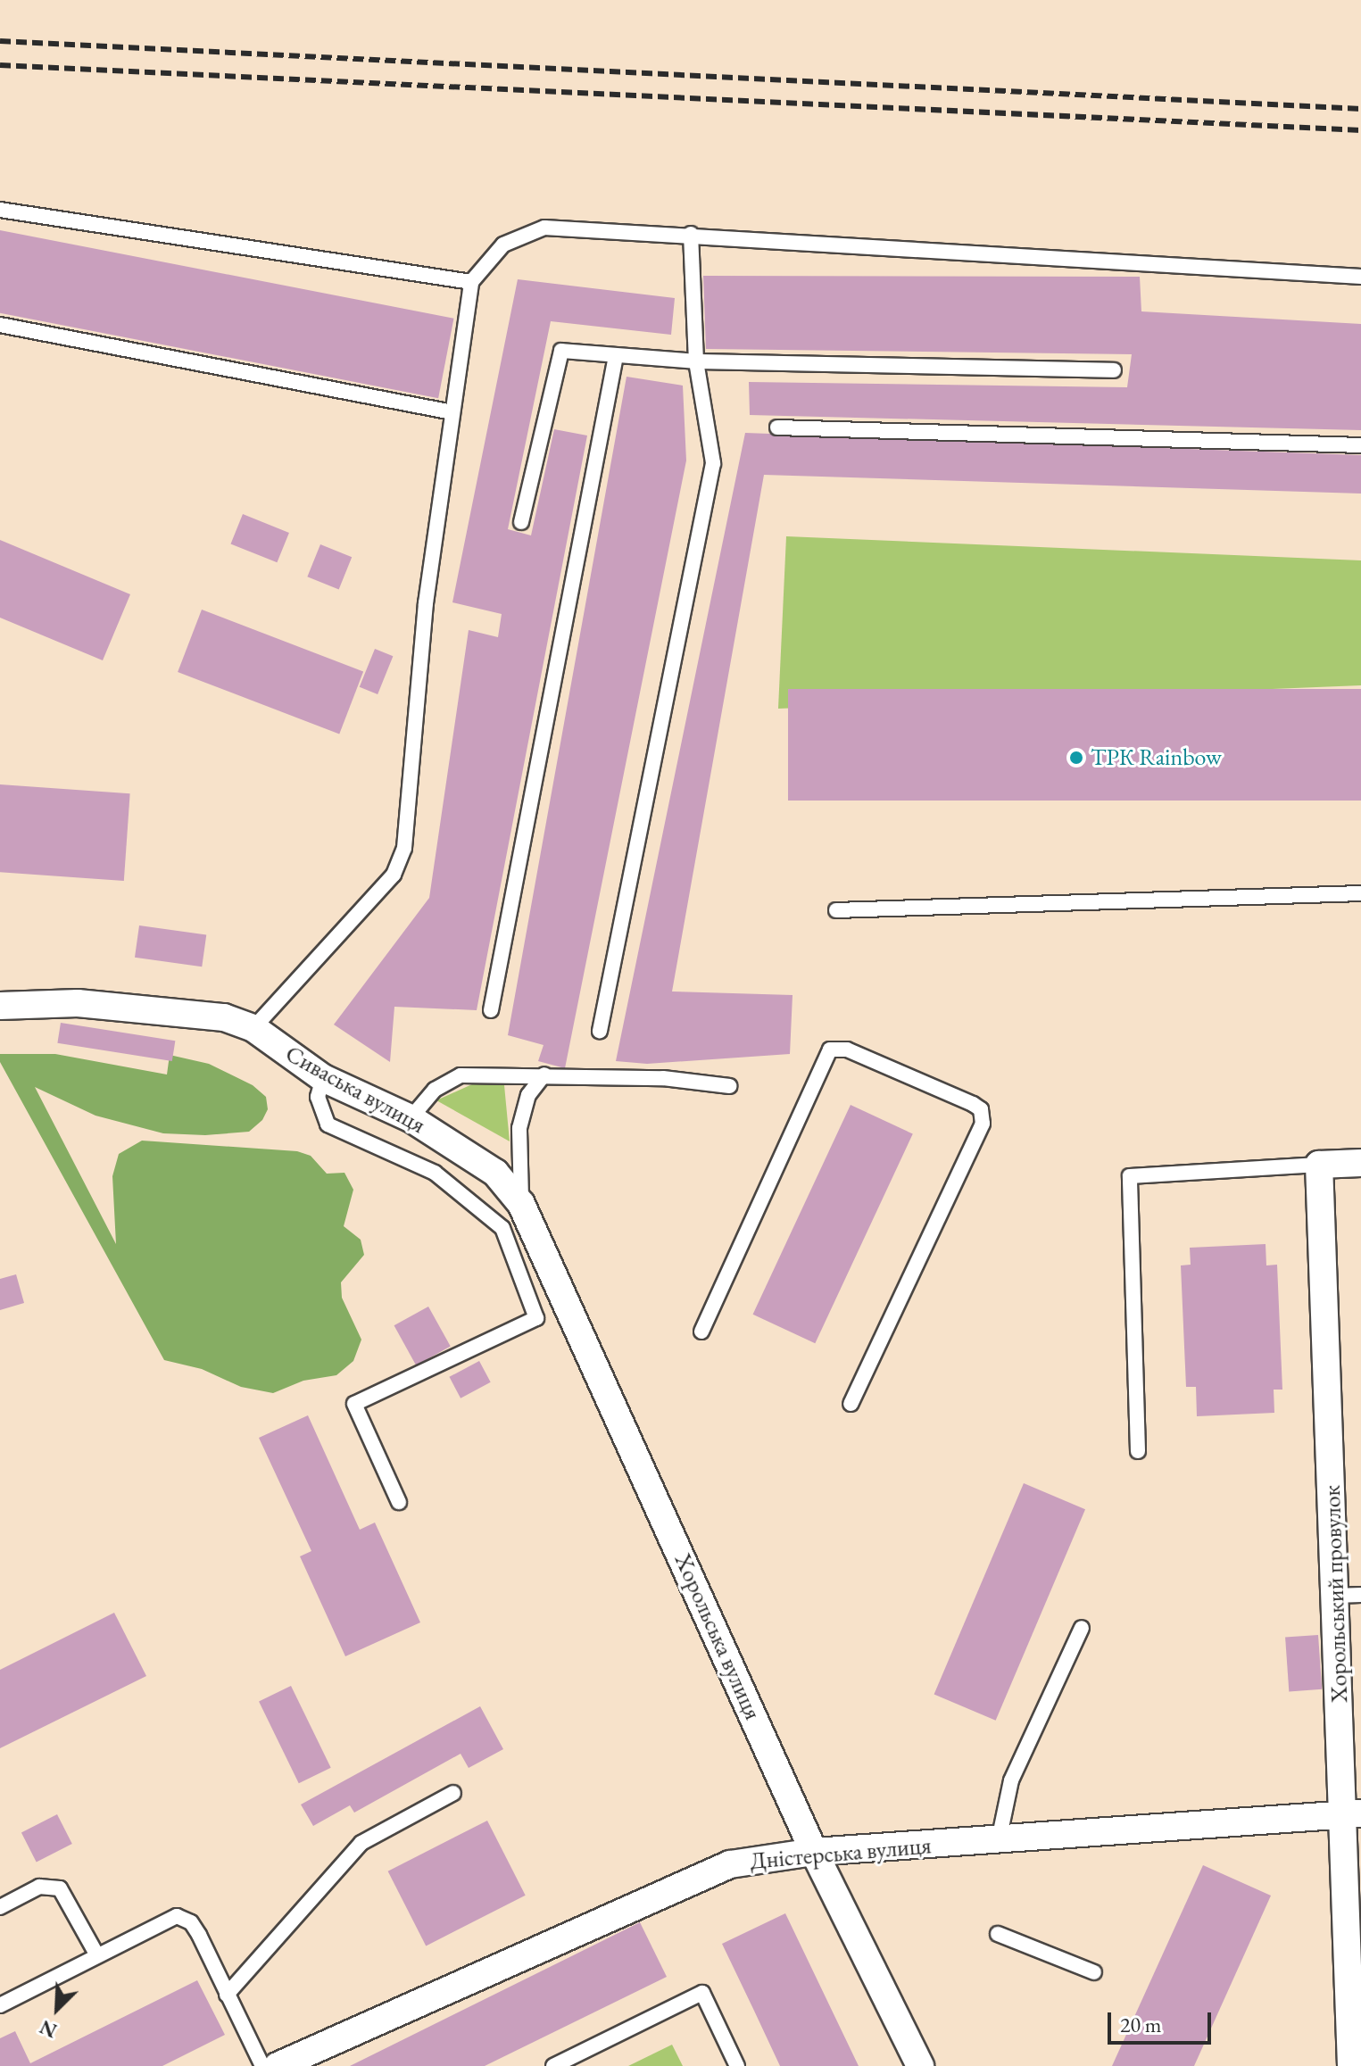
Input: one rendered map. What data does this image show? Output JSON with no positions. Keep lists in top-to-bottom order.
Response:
{
  "streets": {
    "street": [
      "Сиваська вулиця",
      "Хорольський провулок",
      "Хорольська вулиця",
      "Дністерська вулиця"
    ]
  },
  "crossings": [
    ["Сиваська вулиця", "Хорольська вулиця"],
    ["Хорольський провулок", "Дністерська вулиця"],
    ["Хорольська вулиця", "Дністерська вулиця"]
  ],
  "places": ["ТРК Rainbow"],
  "scale_bar": "20 m",
  "north": "bottom left"
}
